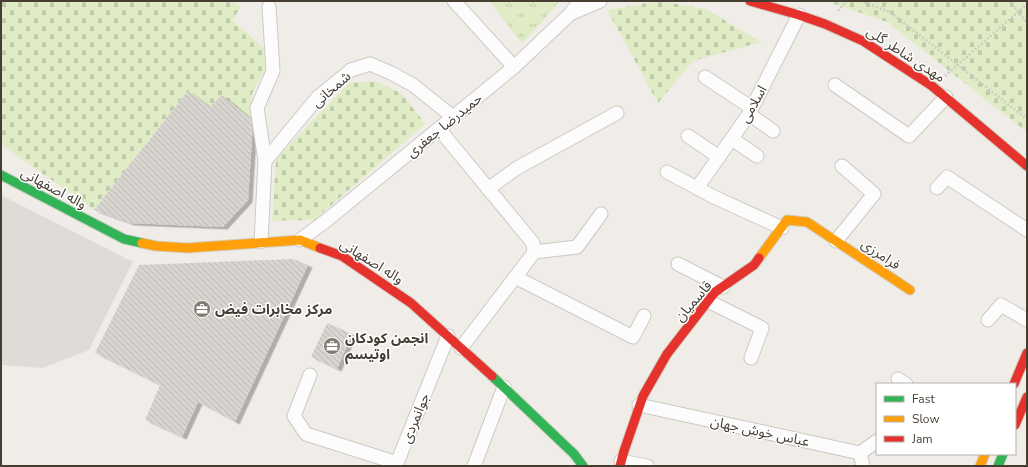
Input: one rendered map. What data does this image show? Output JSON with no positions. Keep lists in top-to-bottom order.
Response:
{
  "streets": {
    "street": [
      "مهدی شاطر گلی",
      "شمخانی",
      "اسلامی",
      "حمیدرضا جعفری",
      "واله اصفهانی",
      "فرامرزی",
      "قاسمیان",
      "جوانمردی",
      "عباس خوش جهان"
    ]
  },
  "crossings": [
    ["مهدی شاطر گلی", "اسلامی"],
    ["شمخانی", "حمیدرضا جعفری"],
    ["حمیدرضا جعفری", "واله اصفهانی"],
    ["واله اصفهانی", "جوانمردی"],
    ["فرامرزی", "قاسمیان"],
    ["قاسمیان", "عباس خوش جهان"]
  ],
  "places": {
    "office": ["مرکز مخابرات فیض", "انجمن کودکان اوتیسم"]
  },
  "legend": ["Fast", "Slow", "Jam"]
}
